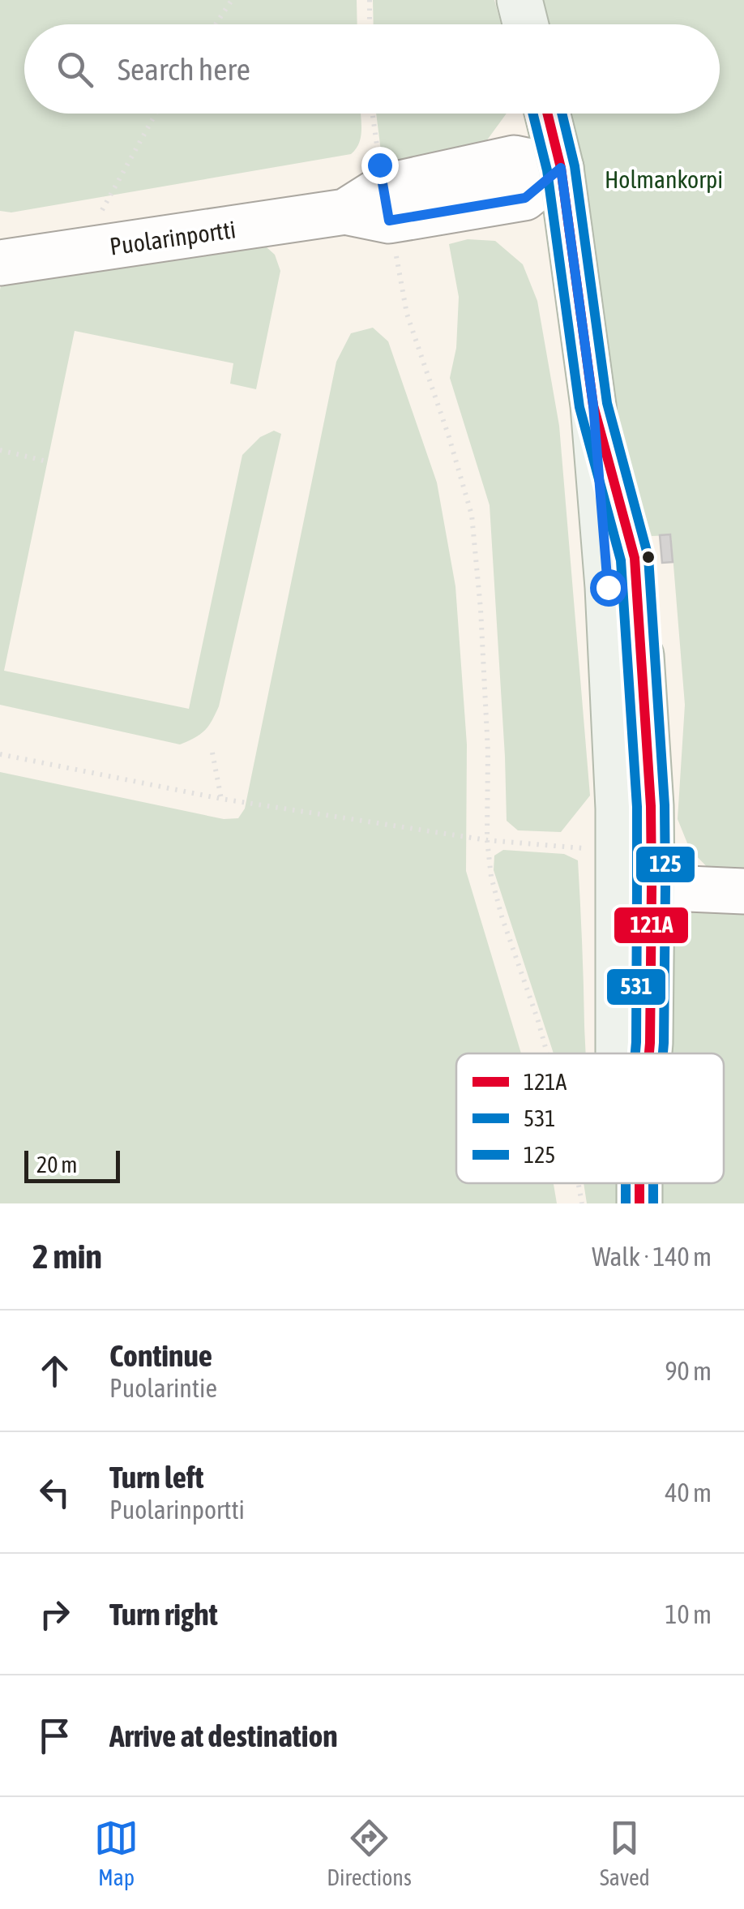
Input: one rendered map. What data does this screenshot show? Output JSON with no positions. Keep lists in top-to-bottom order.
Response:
{
  "streets": {
    "street": ["Puolarinportti"]
  },
  "parks": ["Holmankorpi"],
  "lines": ["transit line 121A", "transit line 531", "transit line 125"],
  "legend": ["121A", "531", "125"],
  "scale_bar": "20 m",
  "page": {
    "search": "Search here",
    "scale": "20 m",
    "heading": ["2 min", "Walk · 140 m"],
    "list": [
      ["Continue", "Puolarintie", "90 m"],
      ["Turn left", "Puolarinportti", "40 m"],
      ["Turn right", "10 m"],
      "Arrive at destination"
    ],
    "nav": ["Map", "Directions", "Saved"]
  }
}
